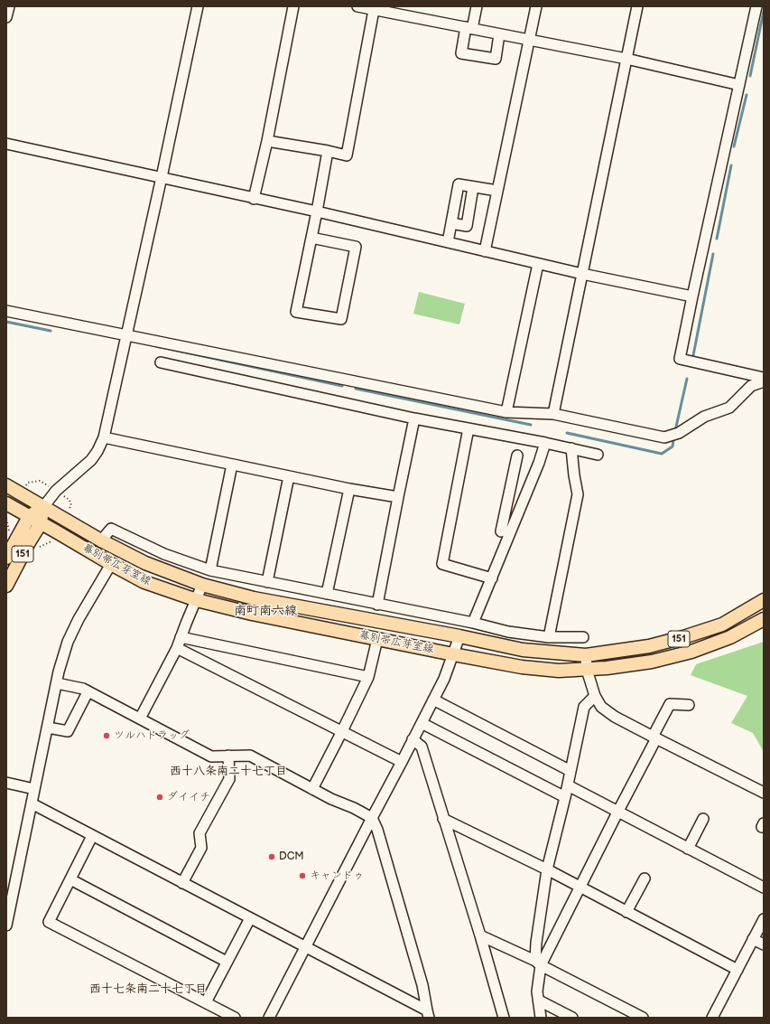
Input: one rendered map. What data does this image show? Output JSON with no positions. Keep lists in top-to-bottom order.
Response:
{
  "streets": {
    "main road": ["151", "幕別帯広芽室線"]
  },
  "crossings": [
    ["151", "幕別帯広芽室線"]
  ],
  "districts": ["南町南六線", "西十八条南二十七丁目", "西十七条南二十七丁目"],
  "places": [
    "ツルハドラッグ",
    "ダイイチ",
    "DCM",
    "キャンドゥ"
  ]
}
